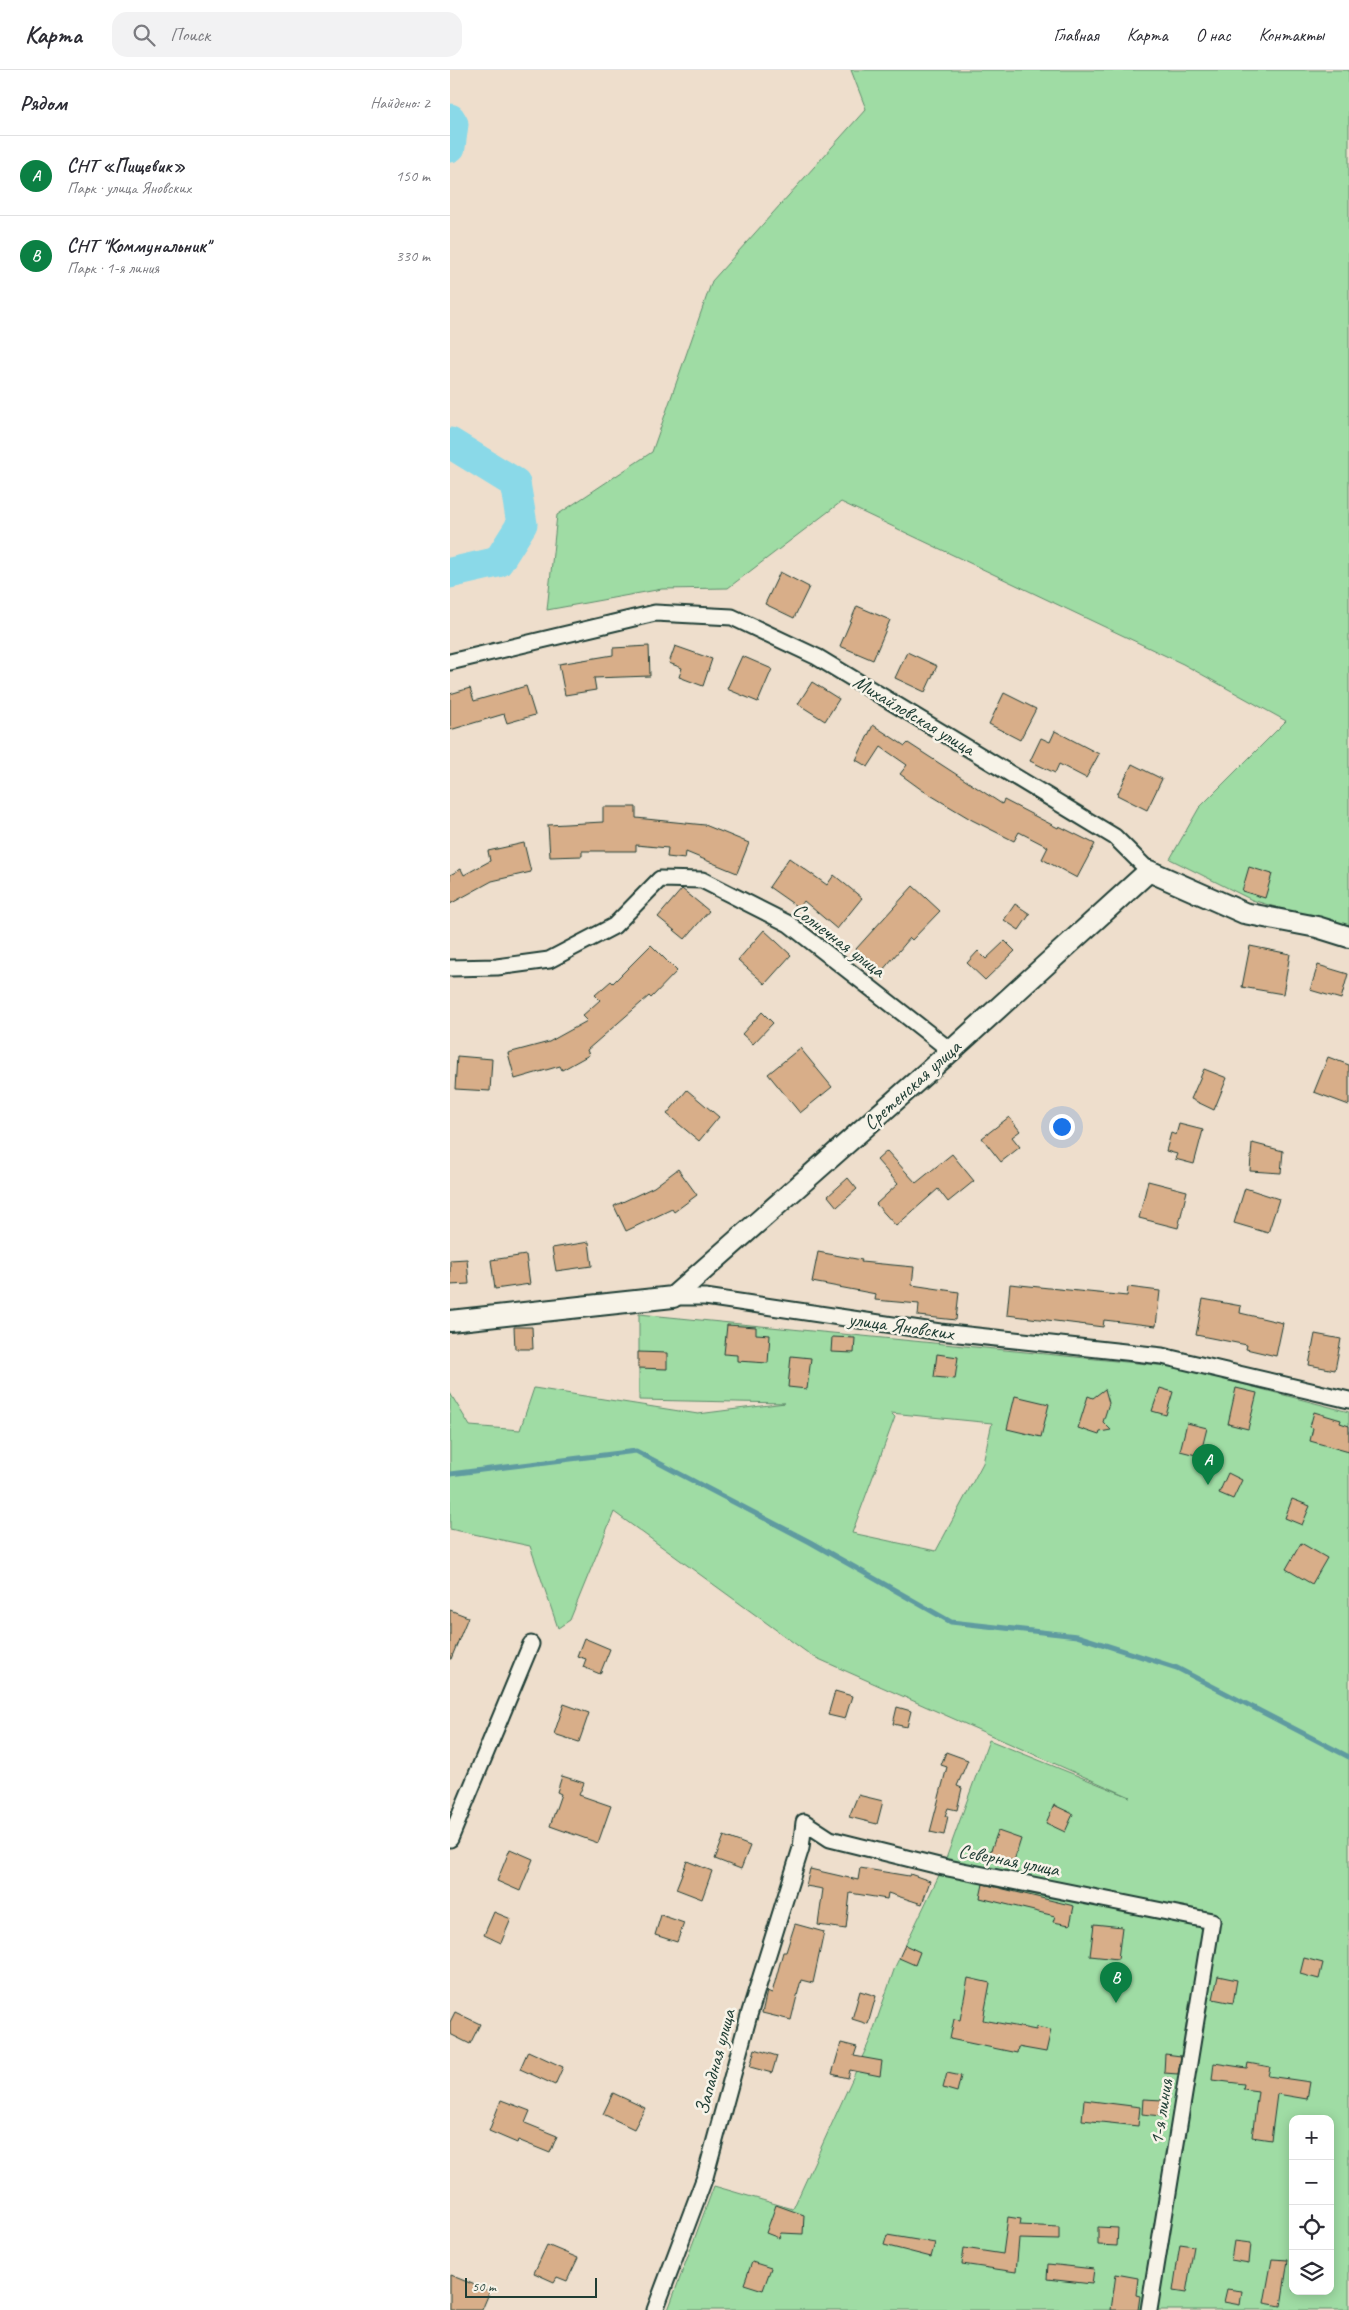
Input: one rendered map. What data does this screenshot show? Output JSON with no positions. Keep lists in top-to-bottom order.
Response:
{
  "streets": {
    "street": [
      "Михайловская улица",
      "Солнечная улица",
      "Сретенская улица",
      "улица Яновских",
      "Северная улица",
      "Западная улица",
      "1-я линия"
    ]
  },
  "crossings": [
    ["Михайловская улица", "Сретенская улица"],
    ["Солнечная улица", "Сретенская улица"],
    ["Сретенская улица", "улица Яновских"],
    ["Северная улица", "Западная улица"],
    ["Северная улица", "1-я линия"]
  ],
  "scale_bar": "50 m",
  "page": {
    "header": "Карта",
    "search": "Поиск",
    "nav": [
      "Главная",
      "Карта",
      "О нас",
      "Контакты"
    ],
    "heading": ["Рядом", "Найдено: 2"],
    "list": [
      {
        "mark": "A",
        "name": "СНТ «Пищевик»",
        "note": "Парк · улица Яновских",
        "value": "150 m"
      },
      {
        "mark": "B",
        "name": "СНТ \"Коммунальник\"",
        "note": "Парк · 1-я линия",
        "value": "330 m"
      }
    ],
    "pins": ["A", "B"],
    "map_buttons": ["+", "−"],
    "scale": "50 m"
  }
}
